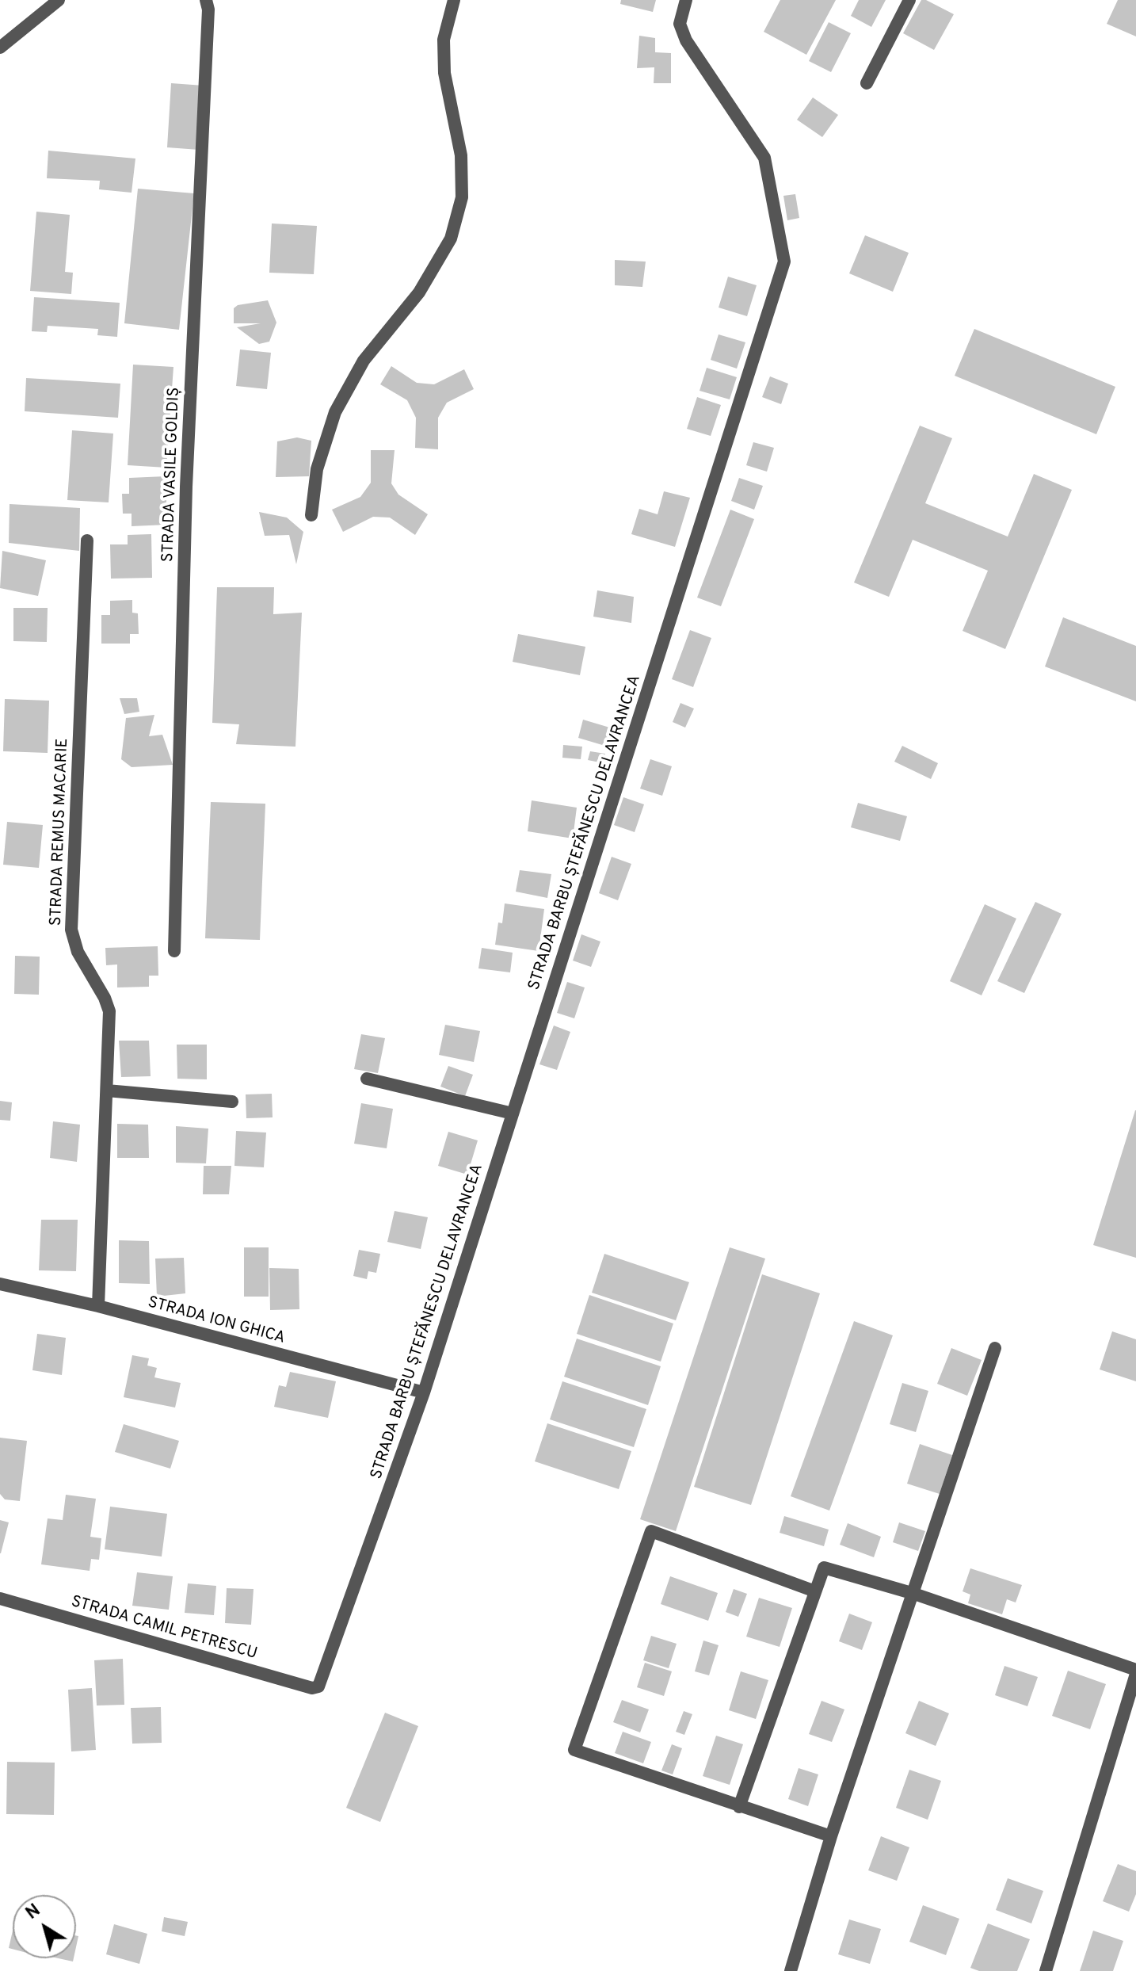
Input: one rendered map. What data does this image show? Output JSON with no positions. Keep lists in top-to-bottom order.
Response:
{
  "streets": {
    "street": [
      "STRADA VASILE GOLDIȘ",
      "STRADA REMUS MACARIE",
      "STRADA BARBU ȘTEFĂNESCU DELAVRANCEA",
      "STRADA ION GHICA",
      "STRADA CAMIL PETRESCU"
    ]
  },
  "crossings": [
    ["STRADA REMUS MACARIE", "STRADA ION GHICA"],
    ["STRADA BARBU ȘTEFĂNESCU DELAVRANCEA", "STRADA ION GHICA"],
    ["STRADA BARBU ȘTEFĂNESCU DELAVRANCEA", "STRADA CAMIL PETRESCU"]
  ],
  "north": "top left"
}
